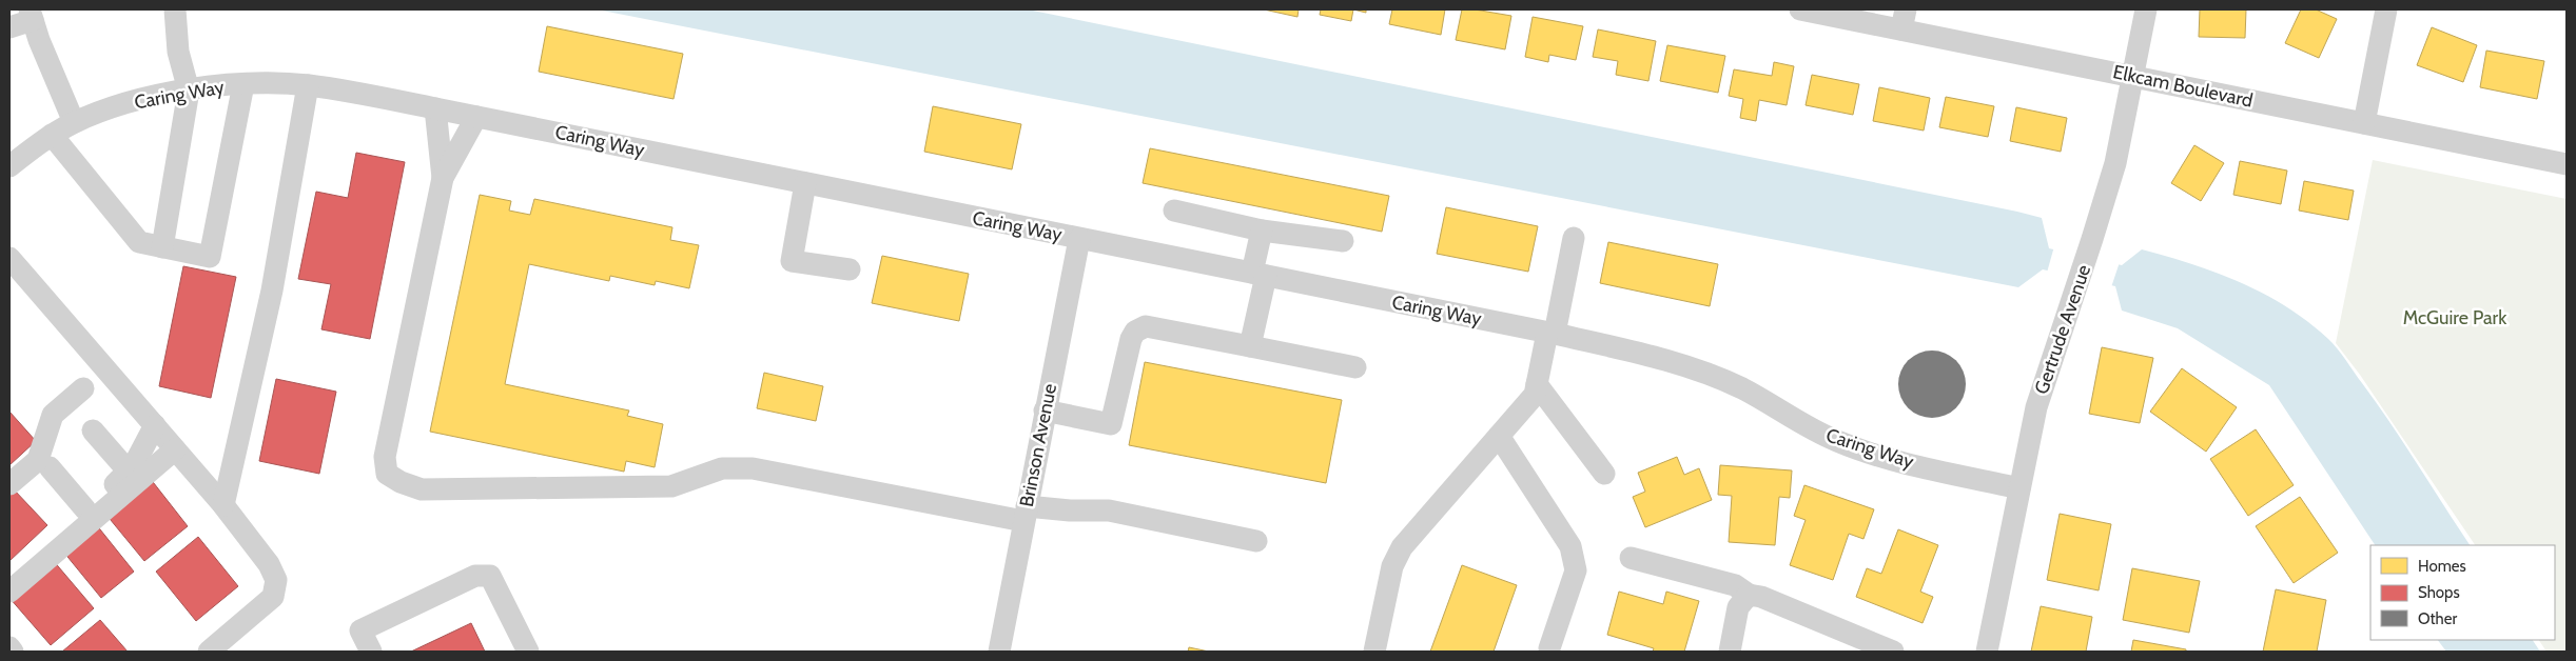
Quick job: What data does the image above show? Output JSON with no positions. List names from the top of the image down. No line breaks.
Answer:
{"streets":{"street":["Elkcam Boulevard","Caring Way","Gertrude Avenue","Brinson Avenue"]},"crossings":[["Elkcam Boulevard","Gertrude Avenue"],["Caring Way","Gertrude Avenue"],["Caring Way","Brinson Avenue"]],"parks":["McGuire Park"],"legend":["Homes","Shops","Other"]}
